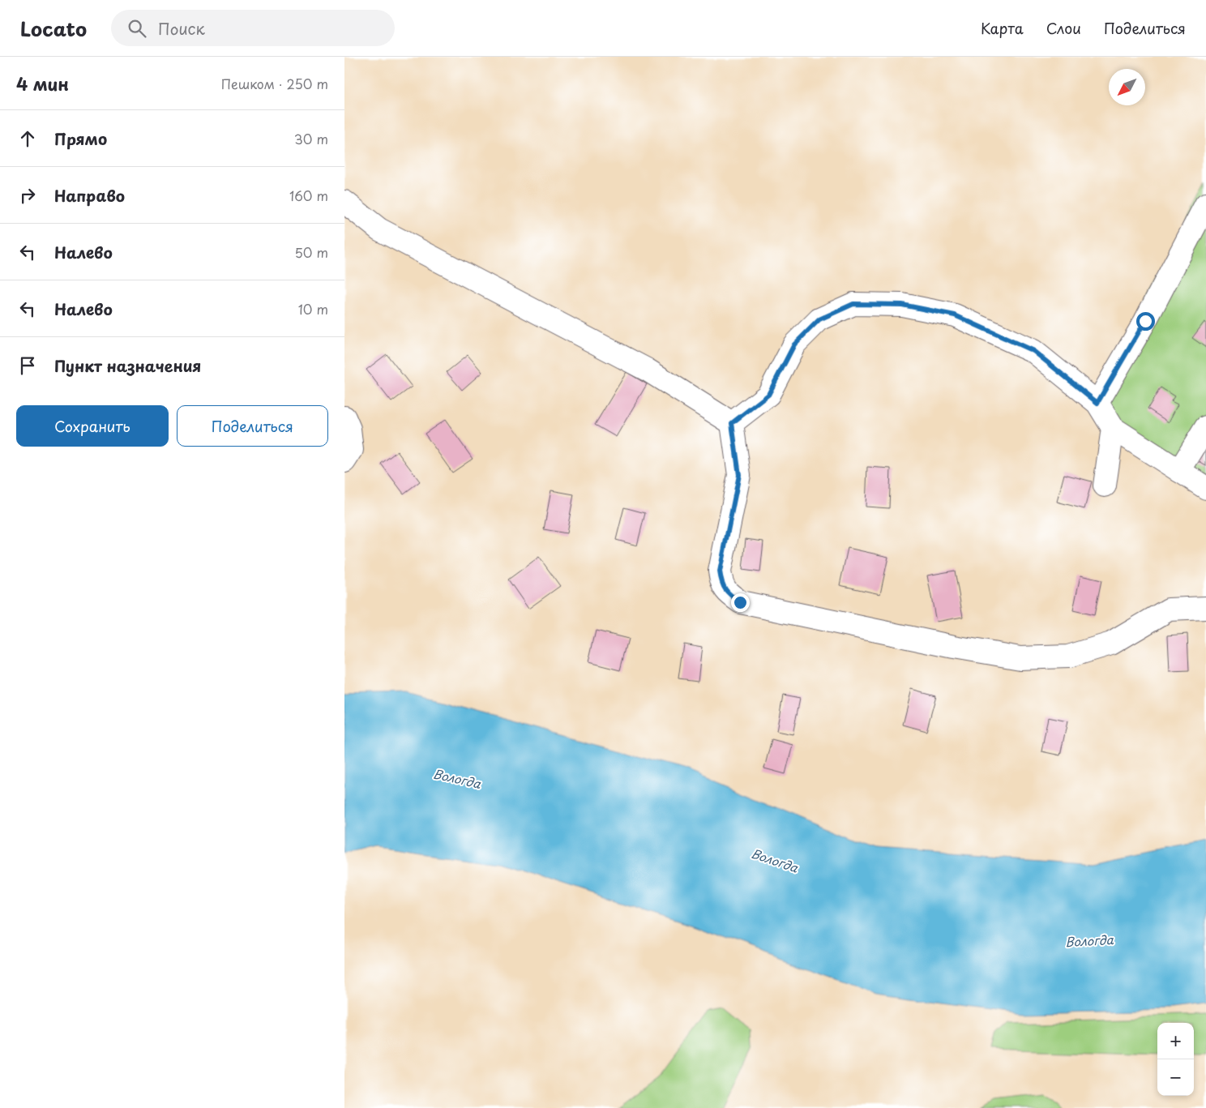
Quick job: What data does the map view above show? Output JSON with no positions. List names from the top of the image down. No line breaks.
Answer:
{"water":["Вологда"],"north":"bottom left","page":{"header":"Locato","search":"Поиск","nav":["Карта","Слои","Поделиться"],"heading":["4 мин","Пешком · 250 m"],"list":[["Прямо","30 m"],["Направо","160 m"],["Налево","50 m"],["Налево","10 m"],"Пункт назначения"],"buttons":["Сохранить","Поделиться"],"map_buttons":["+","−"]}}
